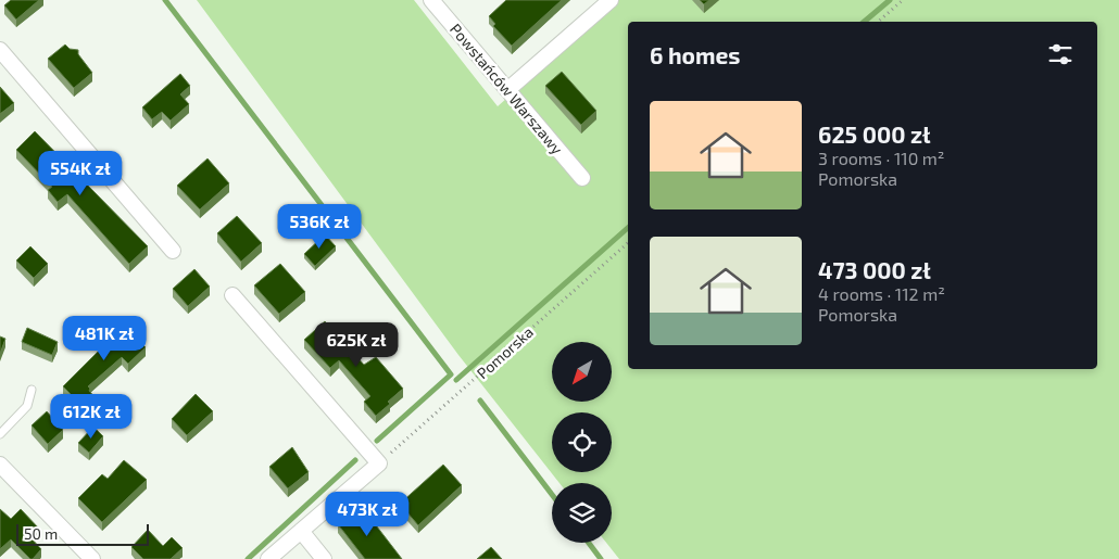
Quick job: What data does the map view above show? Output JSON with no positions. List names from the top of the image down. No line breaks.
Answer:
{"streets":{"street":["Powstańców Warszawy"],"path":["Pomorska"]},"scale_bar":"50 m","north":"bottom left","page":{"heading":"6 homes","list":[{"name":"625 000 zł","note":"3 rooms · 110 m² · Pomorska"},{"name":"473 000 zł","note":"4 rooms · 112 m² · Pomorska"}],"price":["554K zł","536K zł","481K zł","625K zł","612K zł","473K zł"],"scale":"50 m"}}
